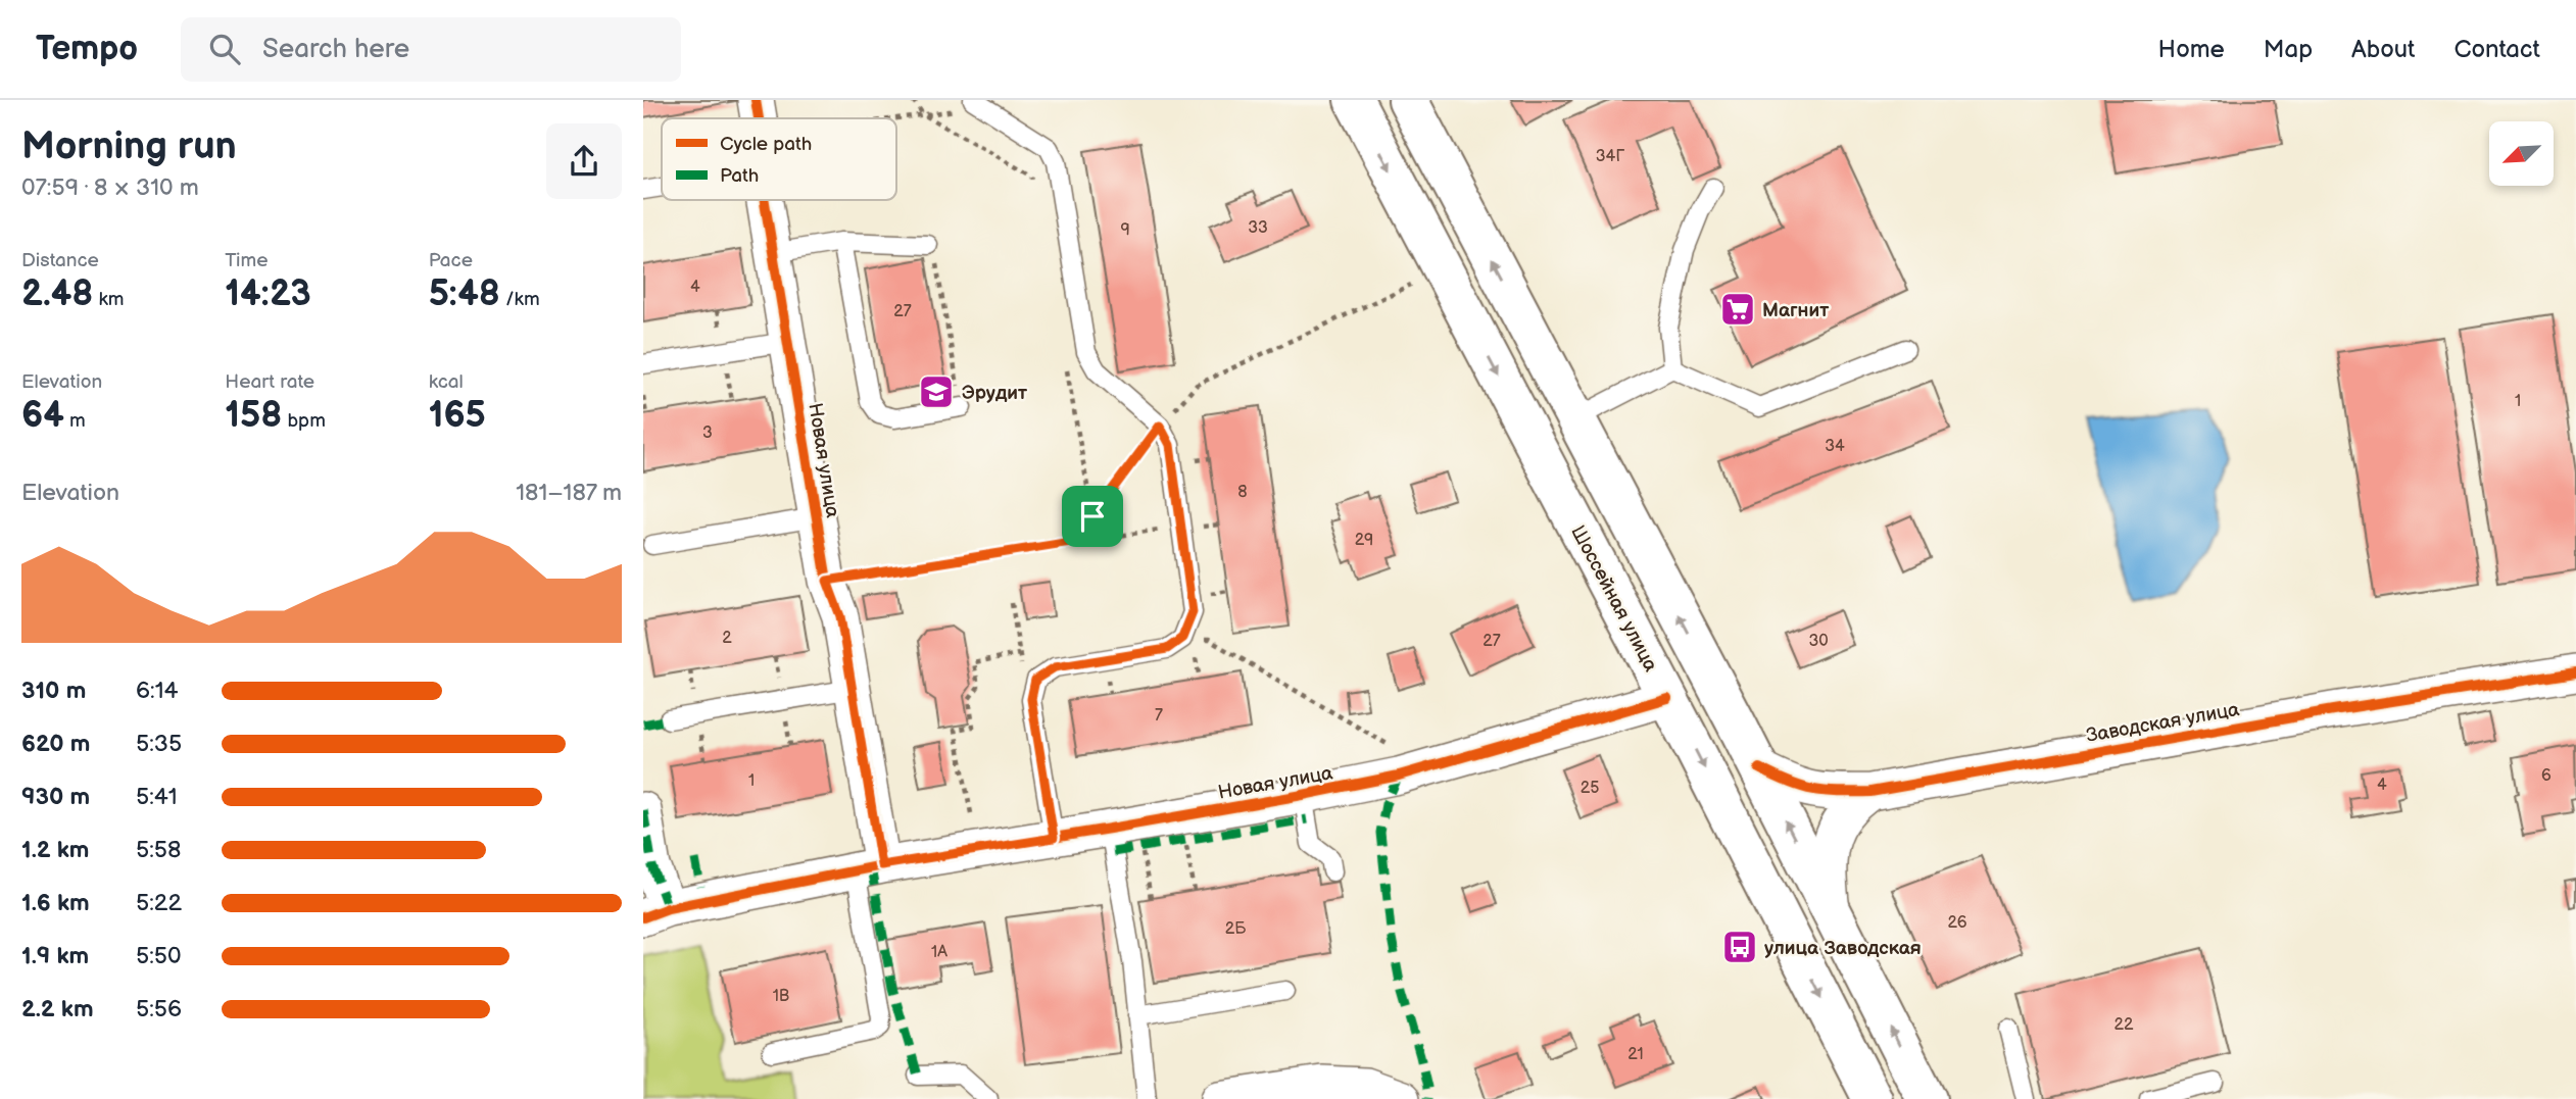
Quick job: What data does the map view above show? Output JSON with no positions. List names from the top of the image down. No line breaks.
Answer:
{"streets":{"main road":["Шоссейная улица"],"street":["Новая улица","Заводская улица"]},"crossings":[["Новая улица","Шоссейная улица"]],"places":{"supermarket":["Магнит"],"school or university":["Эрудит"],"bus stop":["улица Заводская"]},"house_numbers":["34Г","33","9","4","27","1","3","34","8","29","2","27","30","7","6","1","4","25","26","2Б","1А","1В","22","21"],"legend":["Cycle path","Path"],"north":"bottom left","page":{"header":"Tempo","search":"Search here","nav":["Home","Map","About","Contact"],"heading":["Morning run","07:59 · 8 × 310 m"],"stats":[["Distance","2.48 km"],["Time","14:23"],["Pace","5:48 /km"],["Elevation","64 m"],["Heart rate","158 bpm"],["kcal","165"]],"chart":["Elevation","181–187 m"],"list":[{"name":"310 m","note":"6:14"},{"name":"620 m","note":"5:35"},{"name":"930 m","note":"5:41"},{"name":"1.2 km","note":"5:58"},{"name":"1.6 km","note":"5:22"},{"name":"1.9 km","note":"5:50"},{"name":"2.2 km","note":"5:56"}]}}
